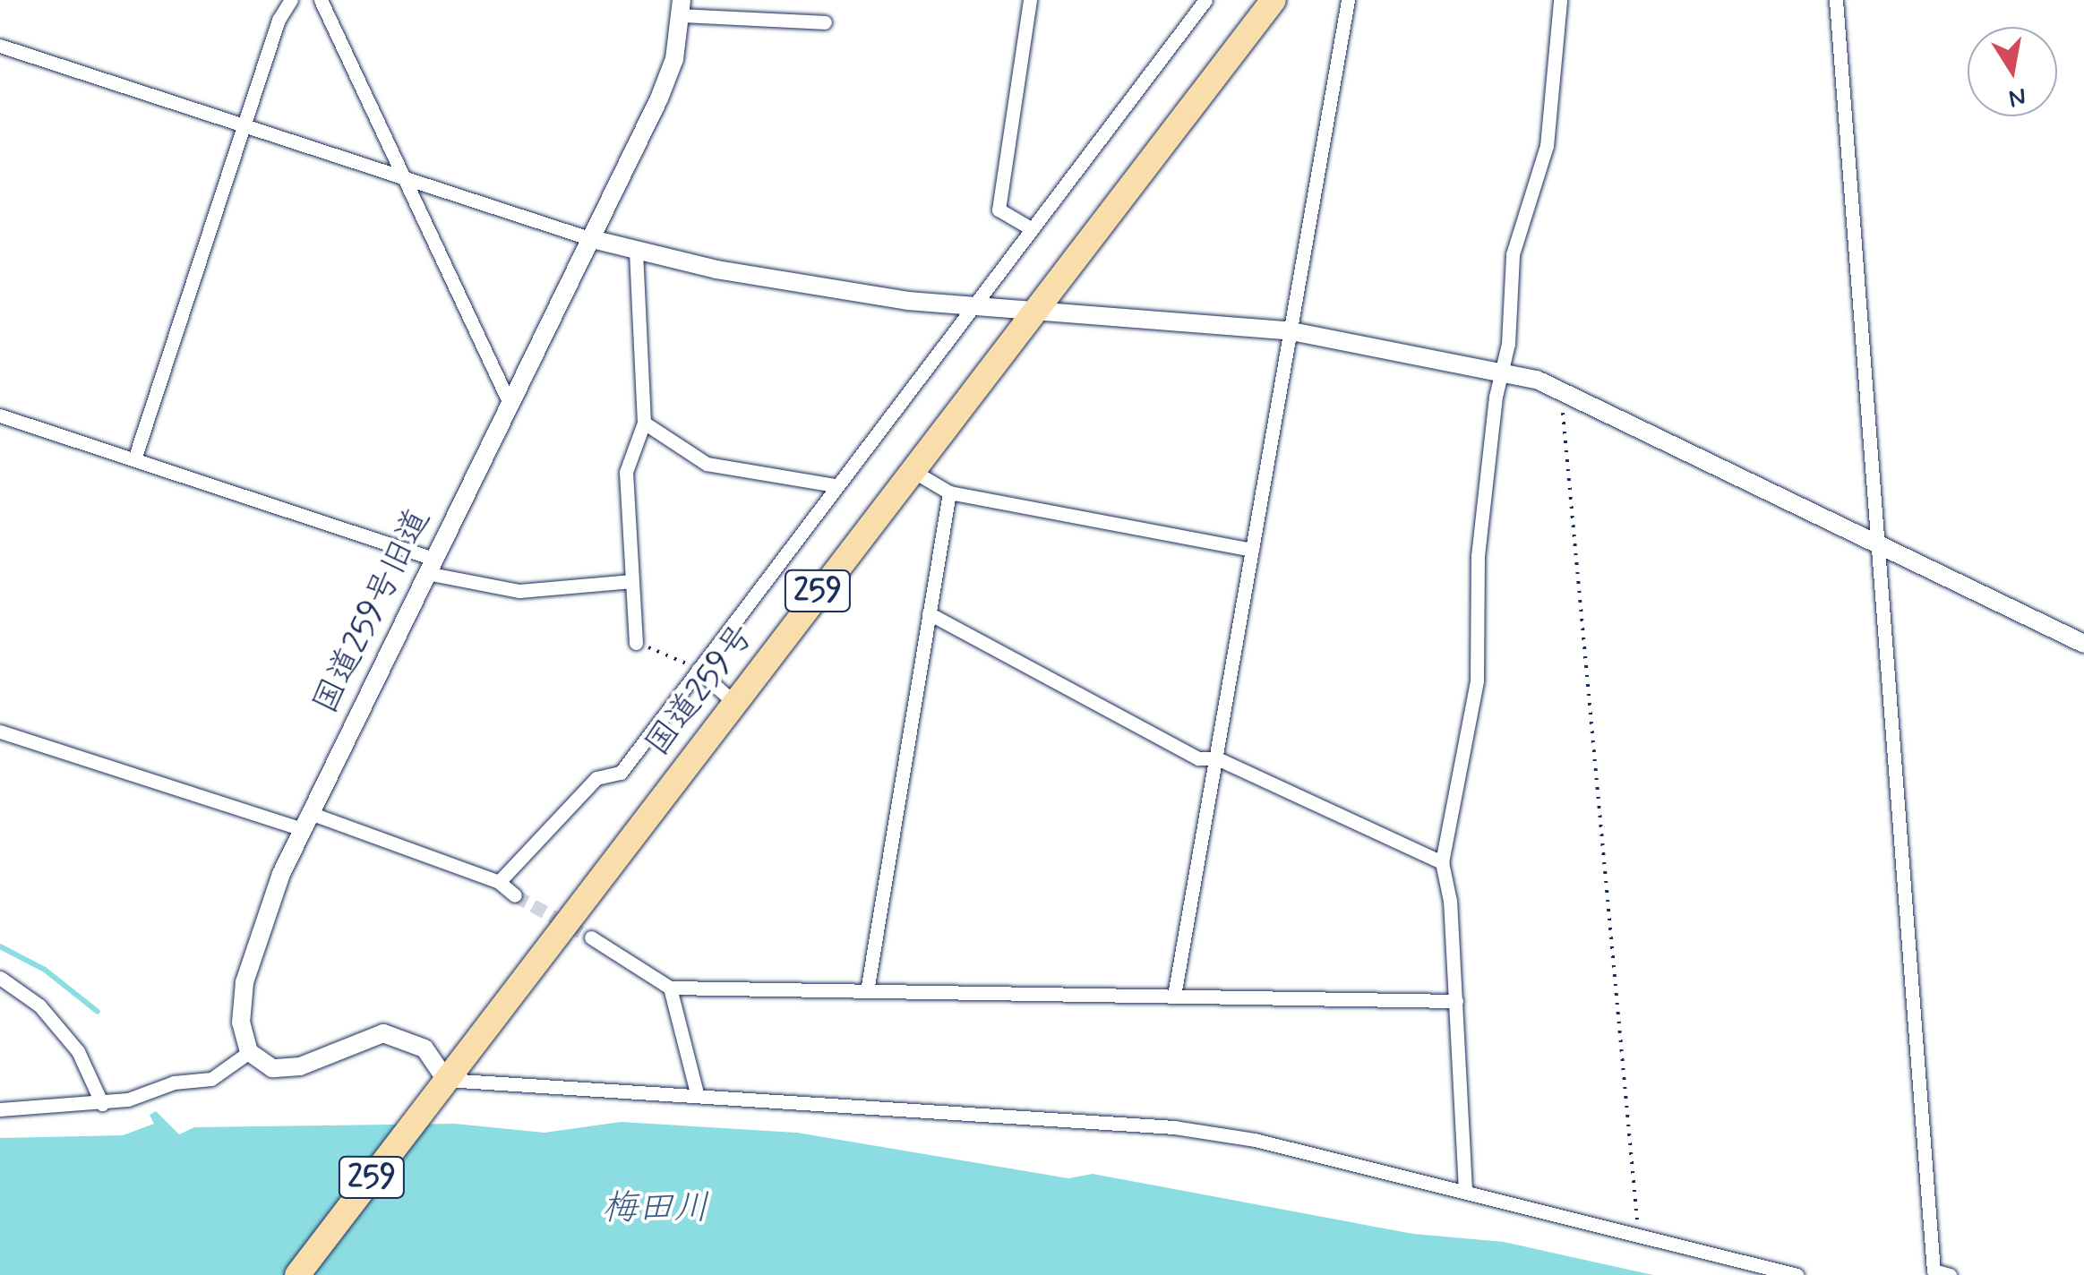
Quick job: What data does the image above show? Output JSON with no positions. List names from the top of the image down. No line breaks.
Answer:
{"streets":{"highway":["259","国道259号"],"street":["国道259号旧道"]},"water":["梅田川"],"north":"bottom"}
